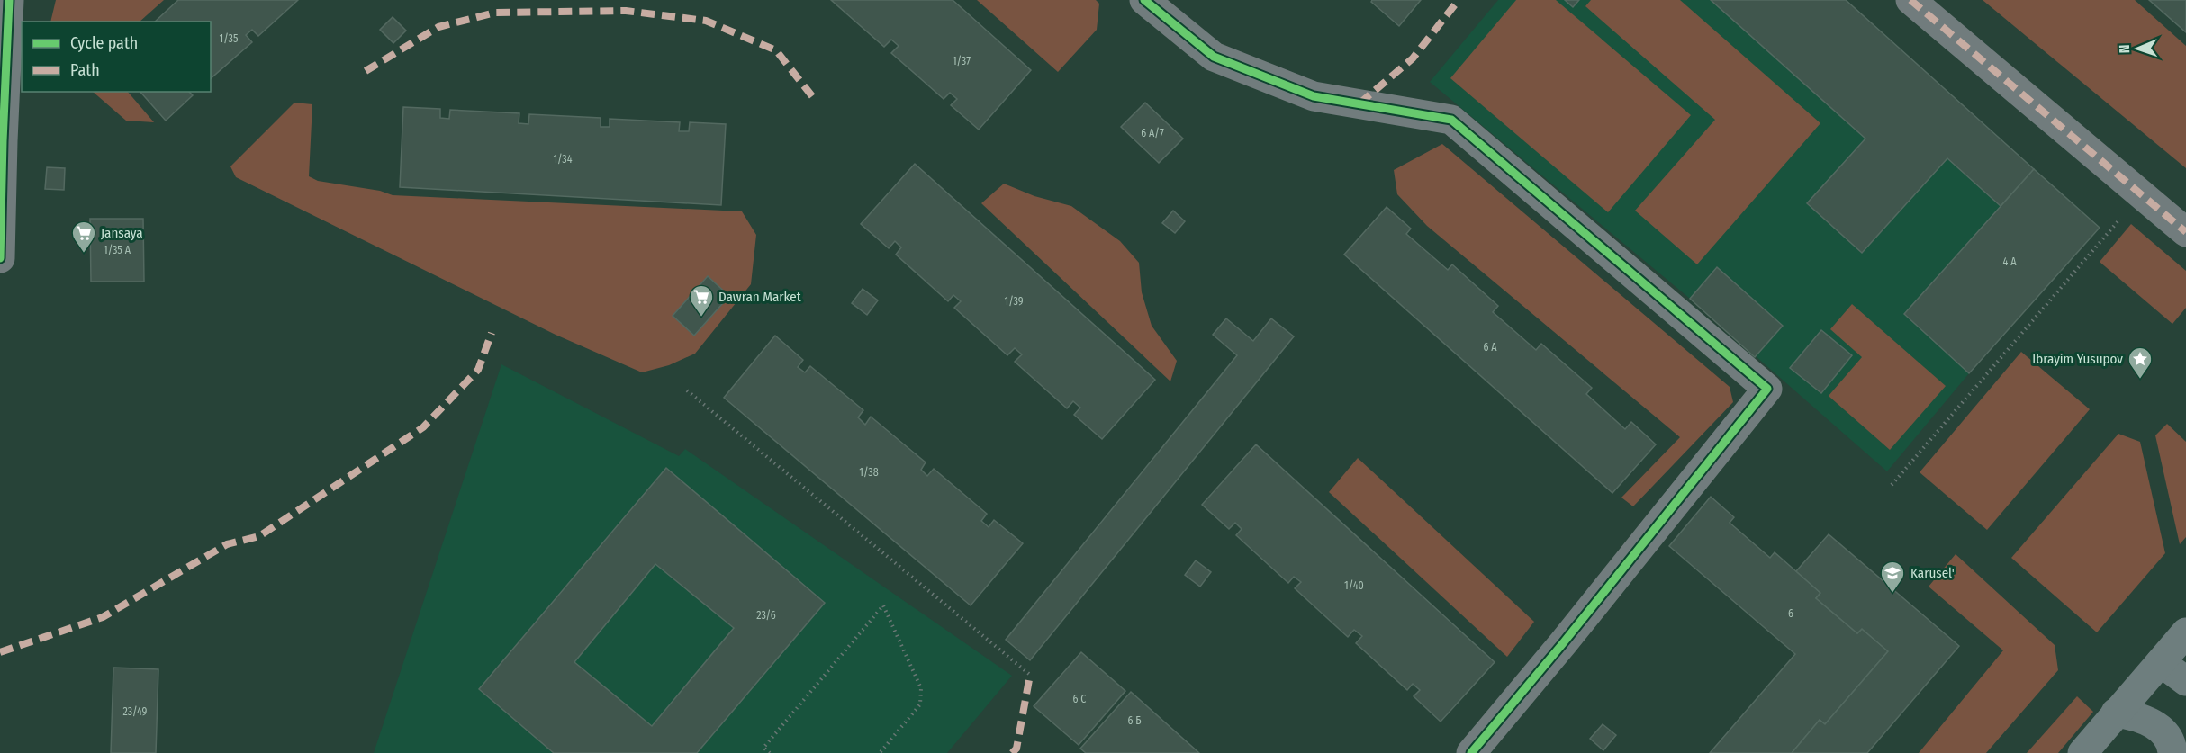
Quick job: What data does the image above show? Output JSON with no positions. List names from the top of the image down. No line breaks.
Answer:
{"places":{"supermarket":["Jansaya","Dawran Market"],"place":["Ibrayim Yusupov"],"school or university":["Karusel'"]},"house_numbers":["1/35","1/37","6 А/7","1/34","1/35 А","4 А","1/39","6 А","1/38","1/40","6","23/6","6 С","23/49","6 Б"],"legend":["Cycle path","Path"],"north":"left"}
